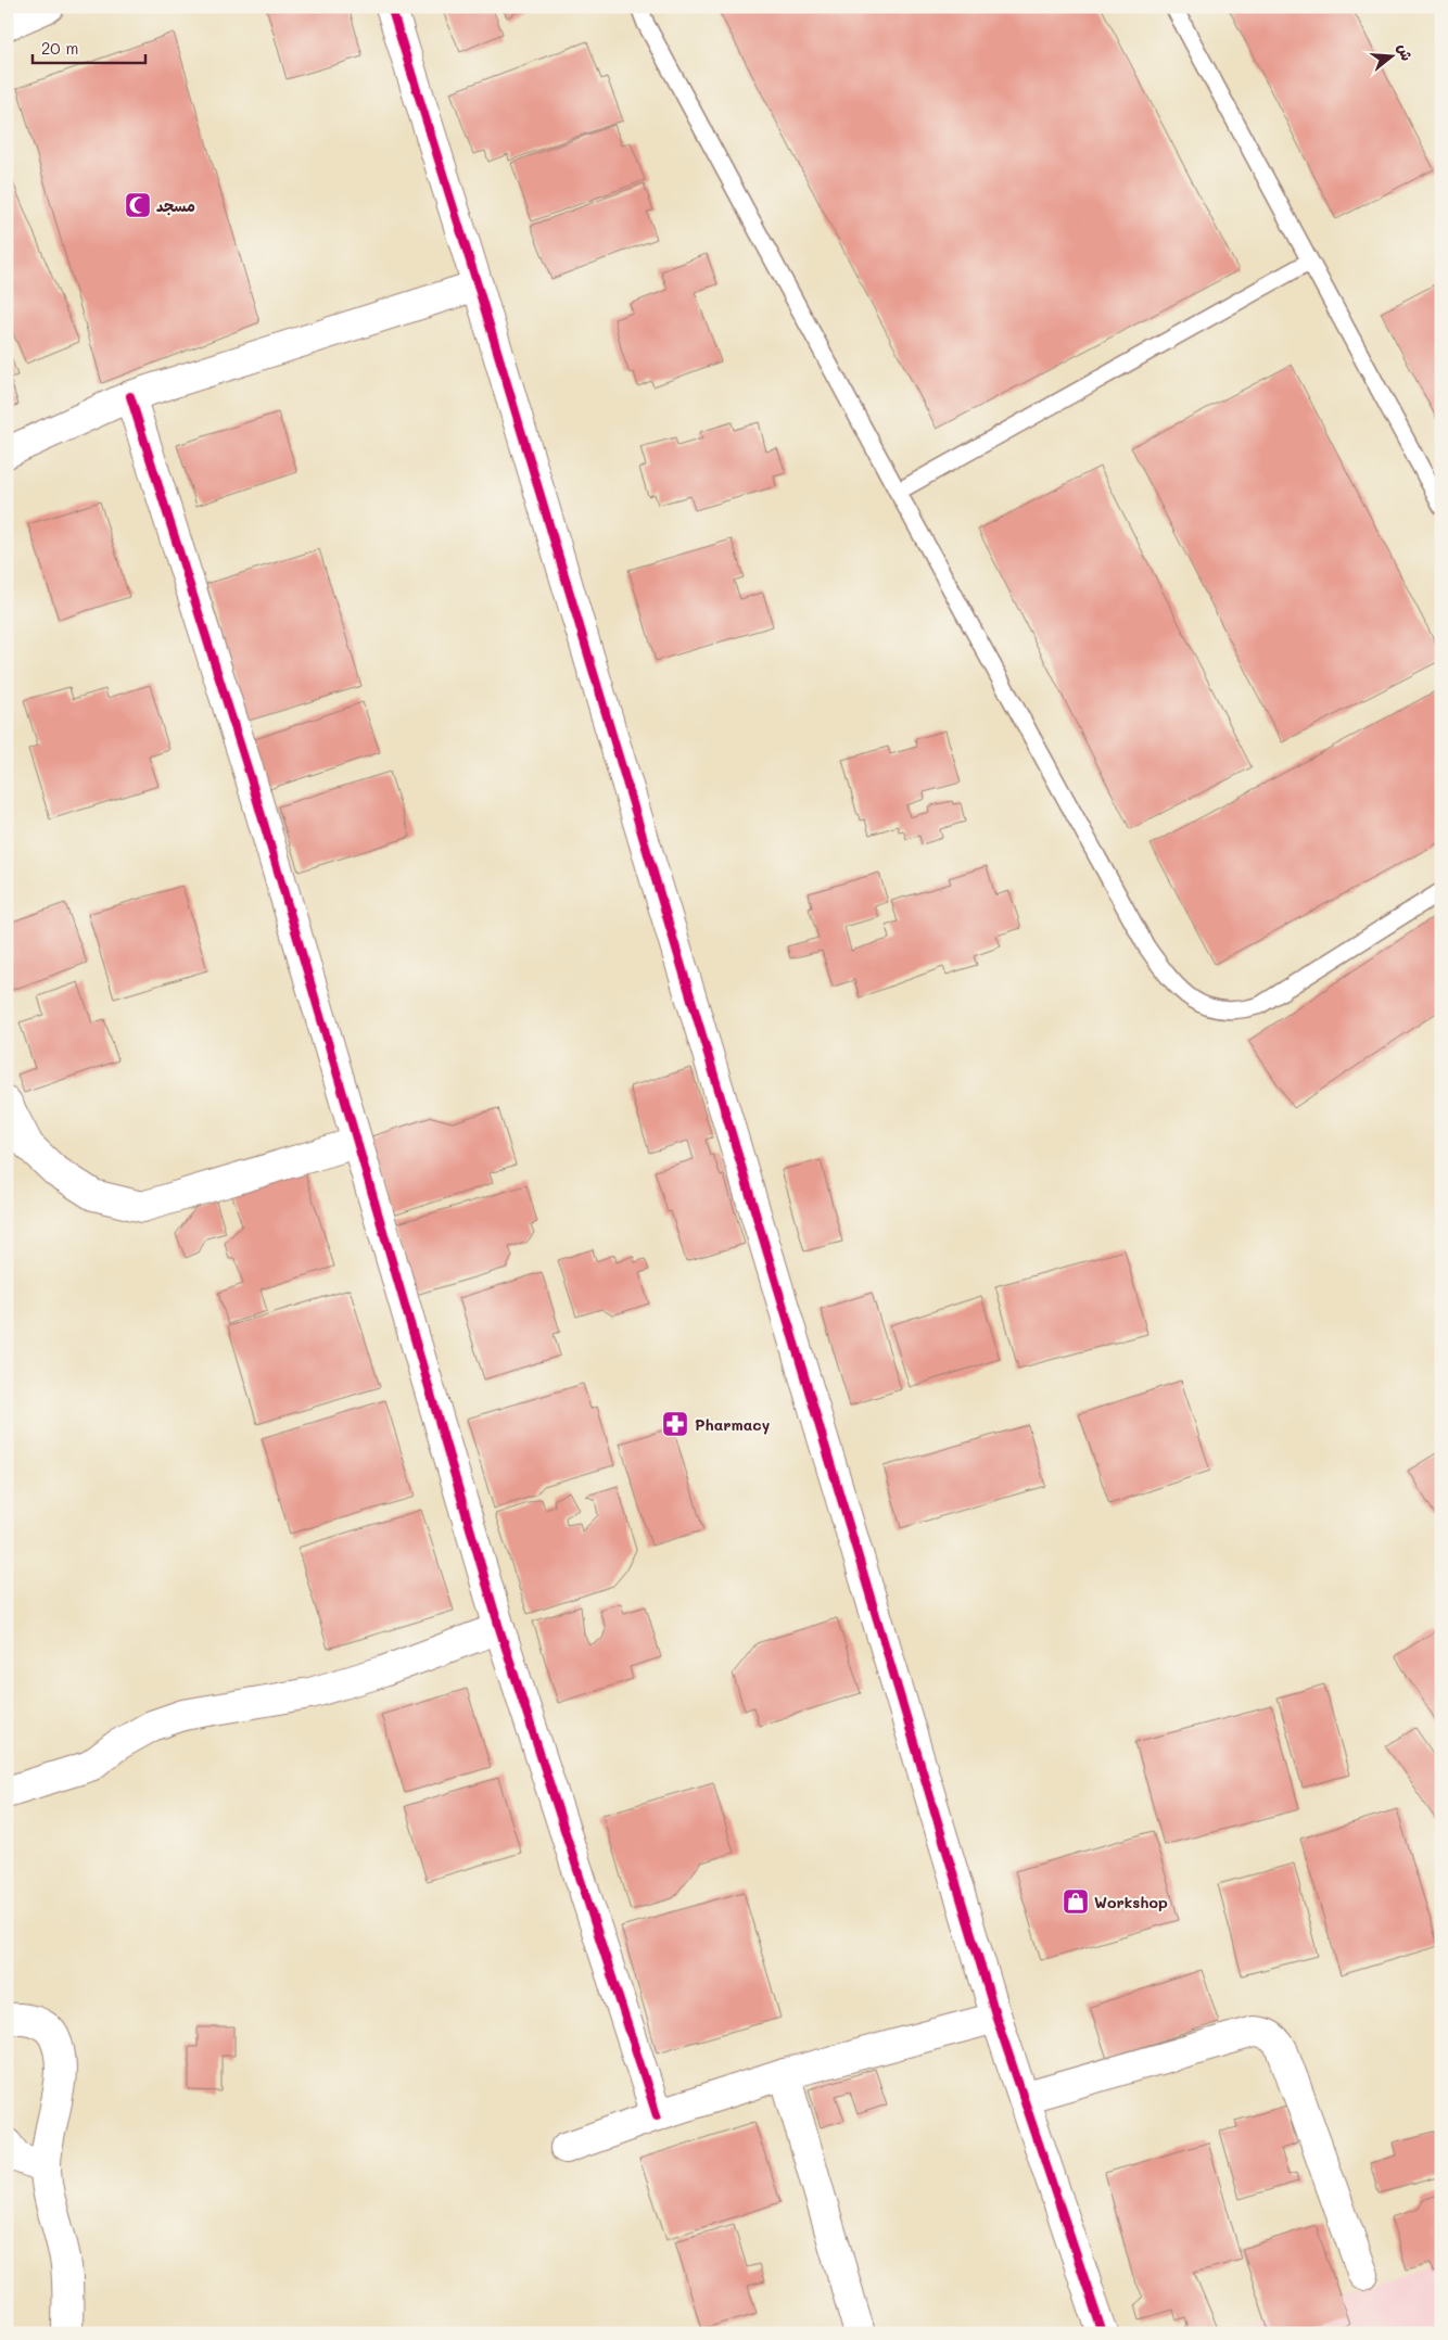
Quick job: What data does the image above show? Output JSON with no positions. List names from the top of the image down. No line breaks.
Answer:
{"places":{"mosque":["مسجد"],"pharmacy":["Pharmacy"],"shop":["Workshop"]},"scale_bar":"20 m","north":"right"}
